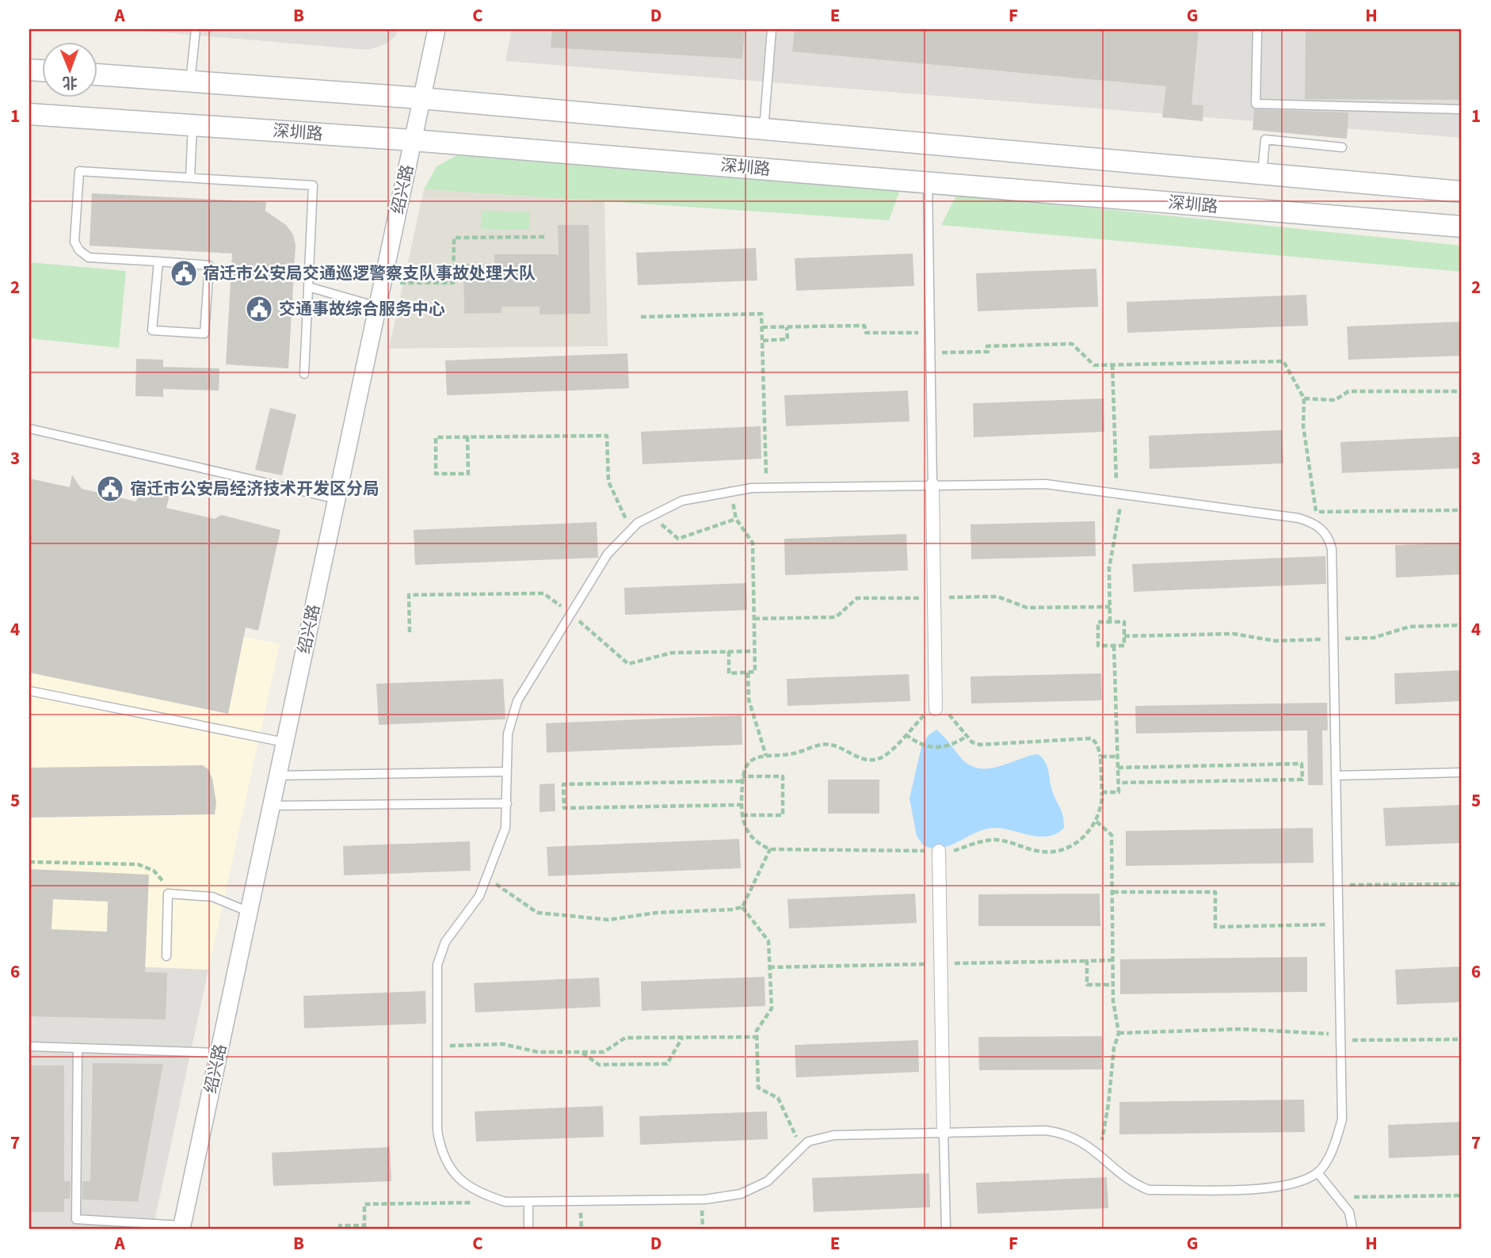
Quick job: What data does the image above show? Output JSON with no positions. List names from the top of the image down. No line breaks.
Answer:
{"streets":{"street":["深圳路","绍兴路"]},"crossings":[["深圳路","绍兴路"]],"places":{"public building":["宿迁市公安局交通巡逻警察支队事故处理大队","交通事故综合服务中心","宿迁市公安局经济技术开发区分局"]},"north":"bottom","grid":{"columns":["A","B","C","D","E","F","G","H"],"rows":["1","2","3","4","5","6","7"]}}
